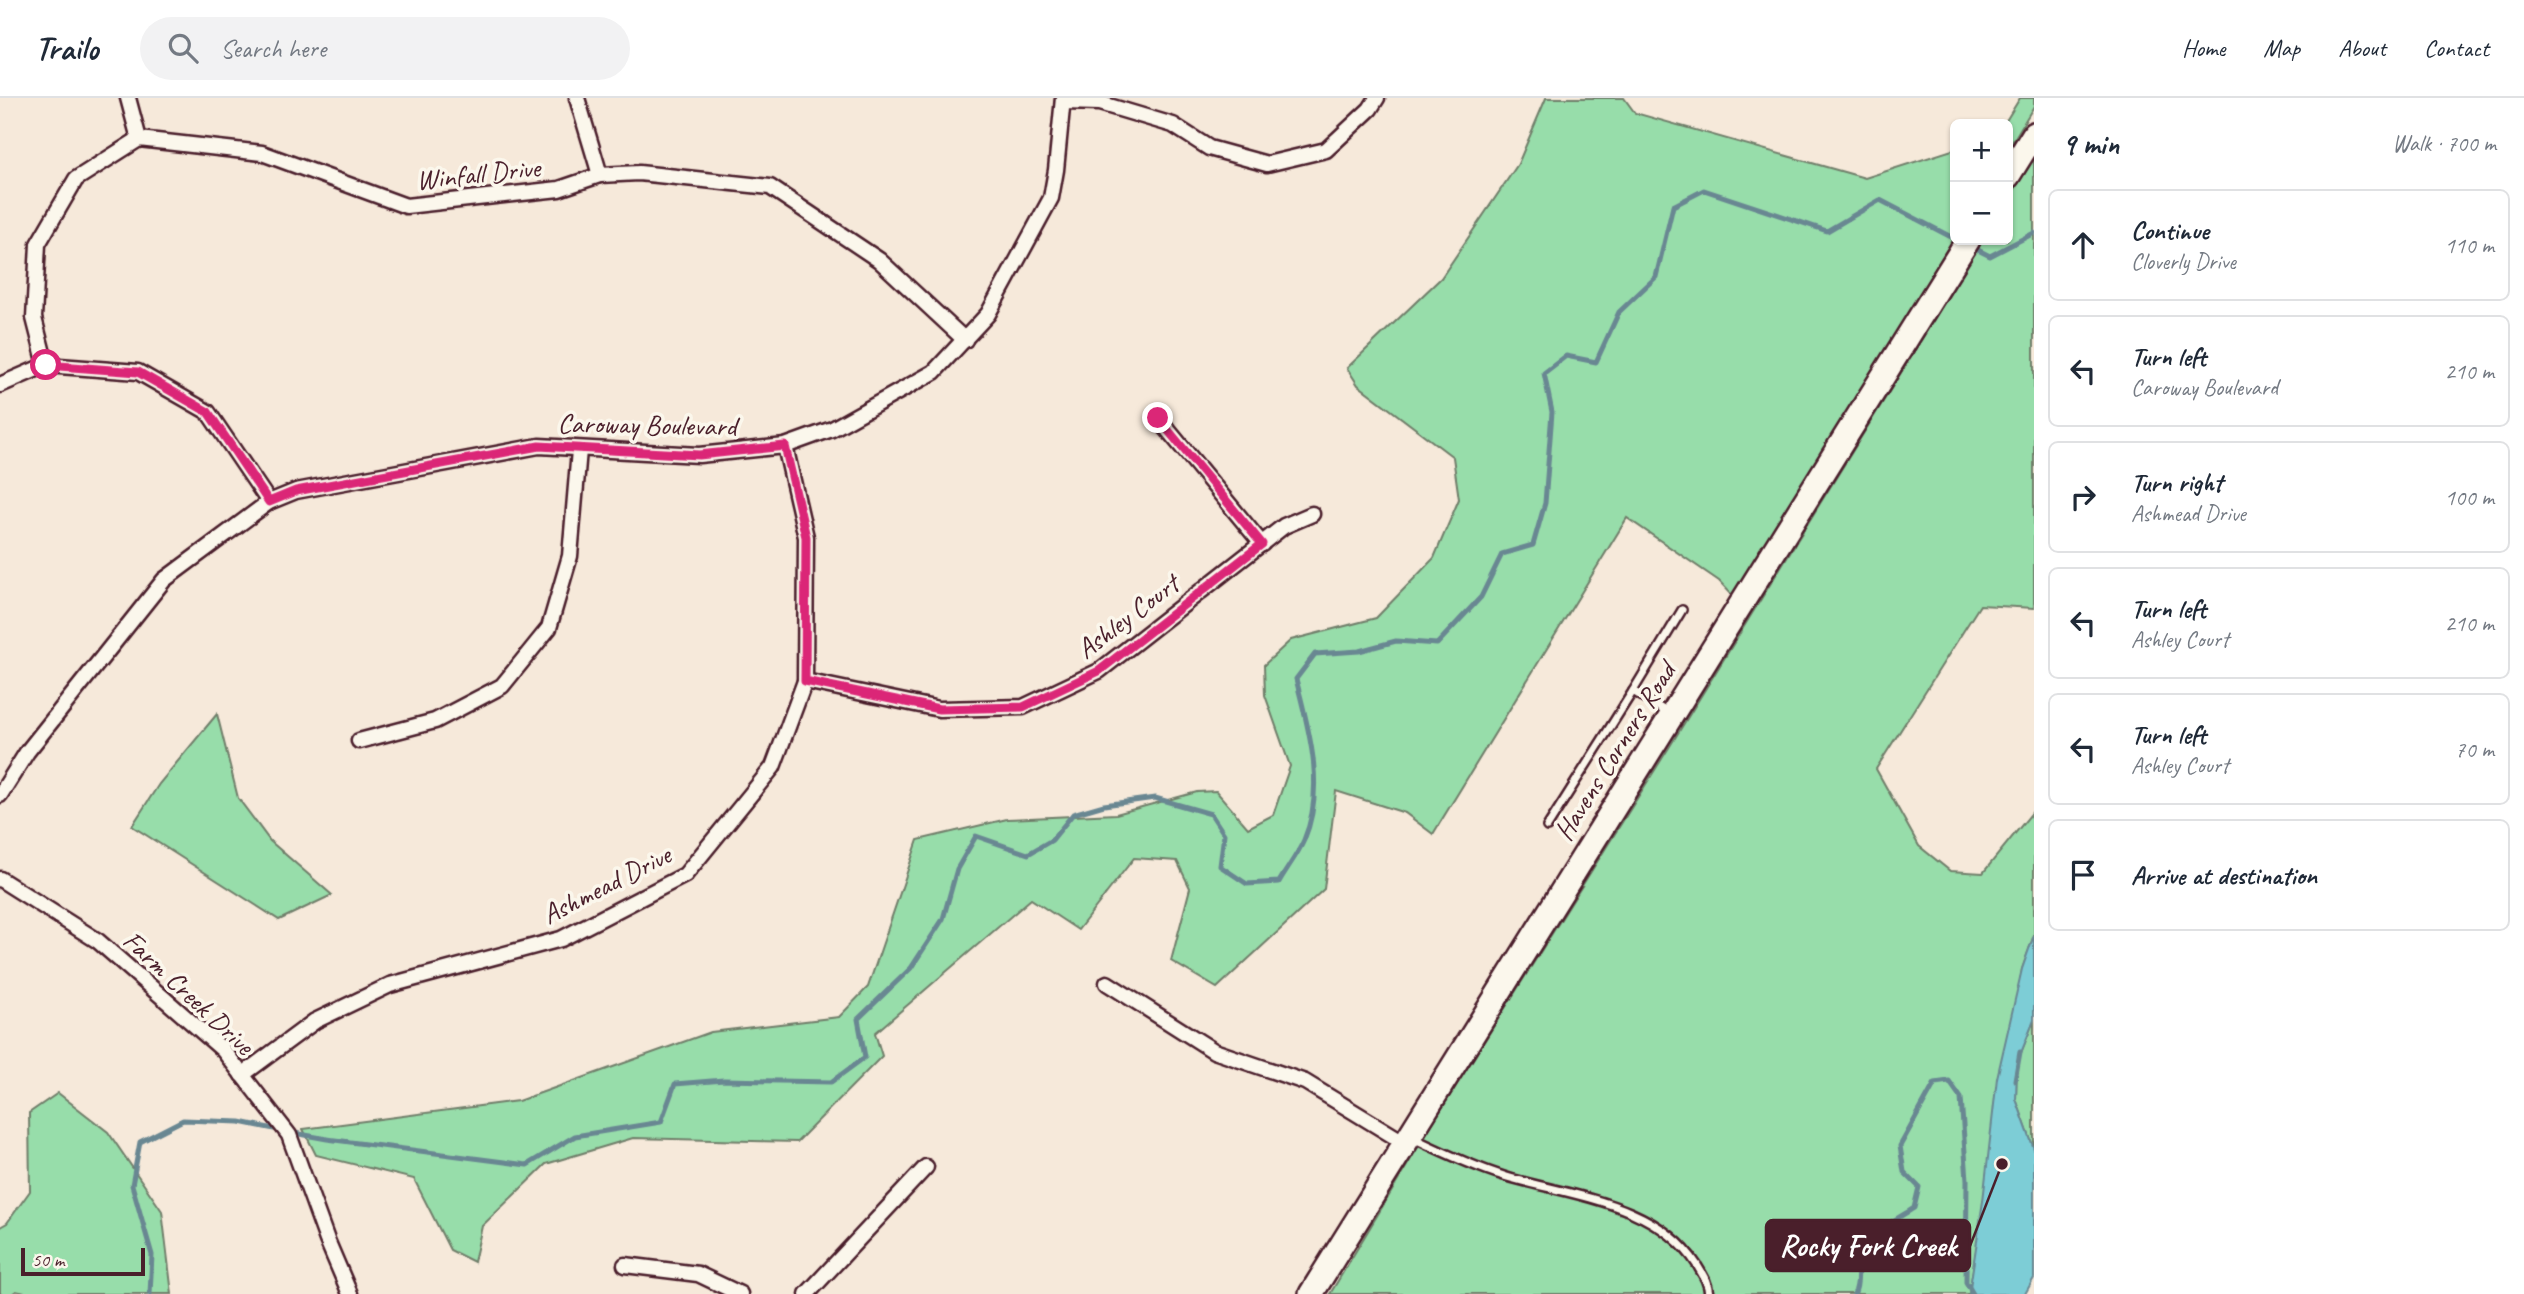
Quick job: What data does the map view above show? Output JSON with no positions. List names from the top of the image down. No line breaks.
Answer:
{"streets":{"main road":["Havens Corners Road"],"street":["Winfall Drive","Caroway Boulevard","Ashley Court","Ashmead Drive","Farm Creek Drive"]},"crossings":[["Winfall Drive","Caroway Boulevard"],["Caroway Boulevard","Ashmead Drive"],["Ashley Court","Ashmead Drive"],["Ashmead Drive","Farm Creek Drive"]],"places":["Rocky Fork Creek"],"scale_bar":"50 m","page":{"header":"Trailo","search":"Search here","nav":["Home","Map","About","Contact"],"heading":["9 min","Walk · 700 m"],"map_buttons":["+","−"],"list":[["Continue","Cloverly Drive","110 m"],["Turn left","Caroway Boulevard","210 m"],["Turn right","Ashmead Drive","100 m"],["Turn left","Ashley Court","210 m"],["Turn left","Ashley Court","70 m"],"Arrive at destination"],"scale":"50 m"}}
